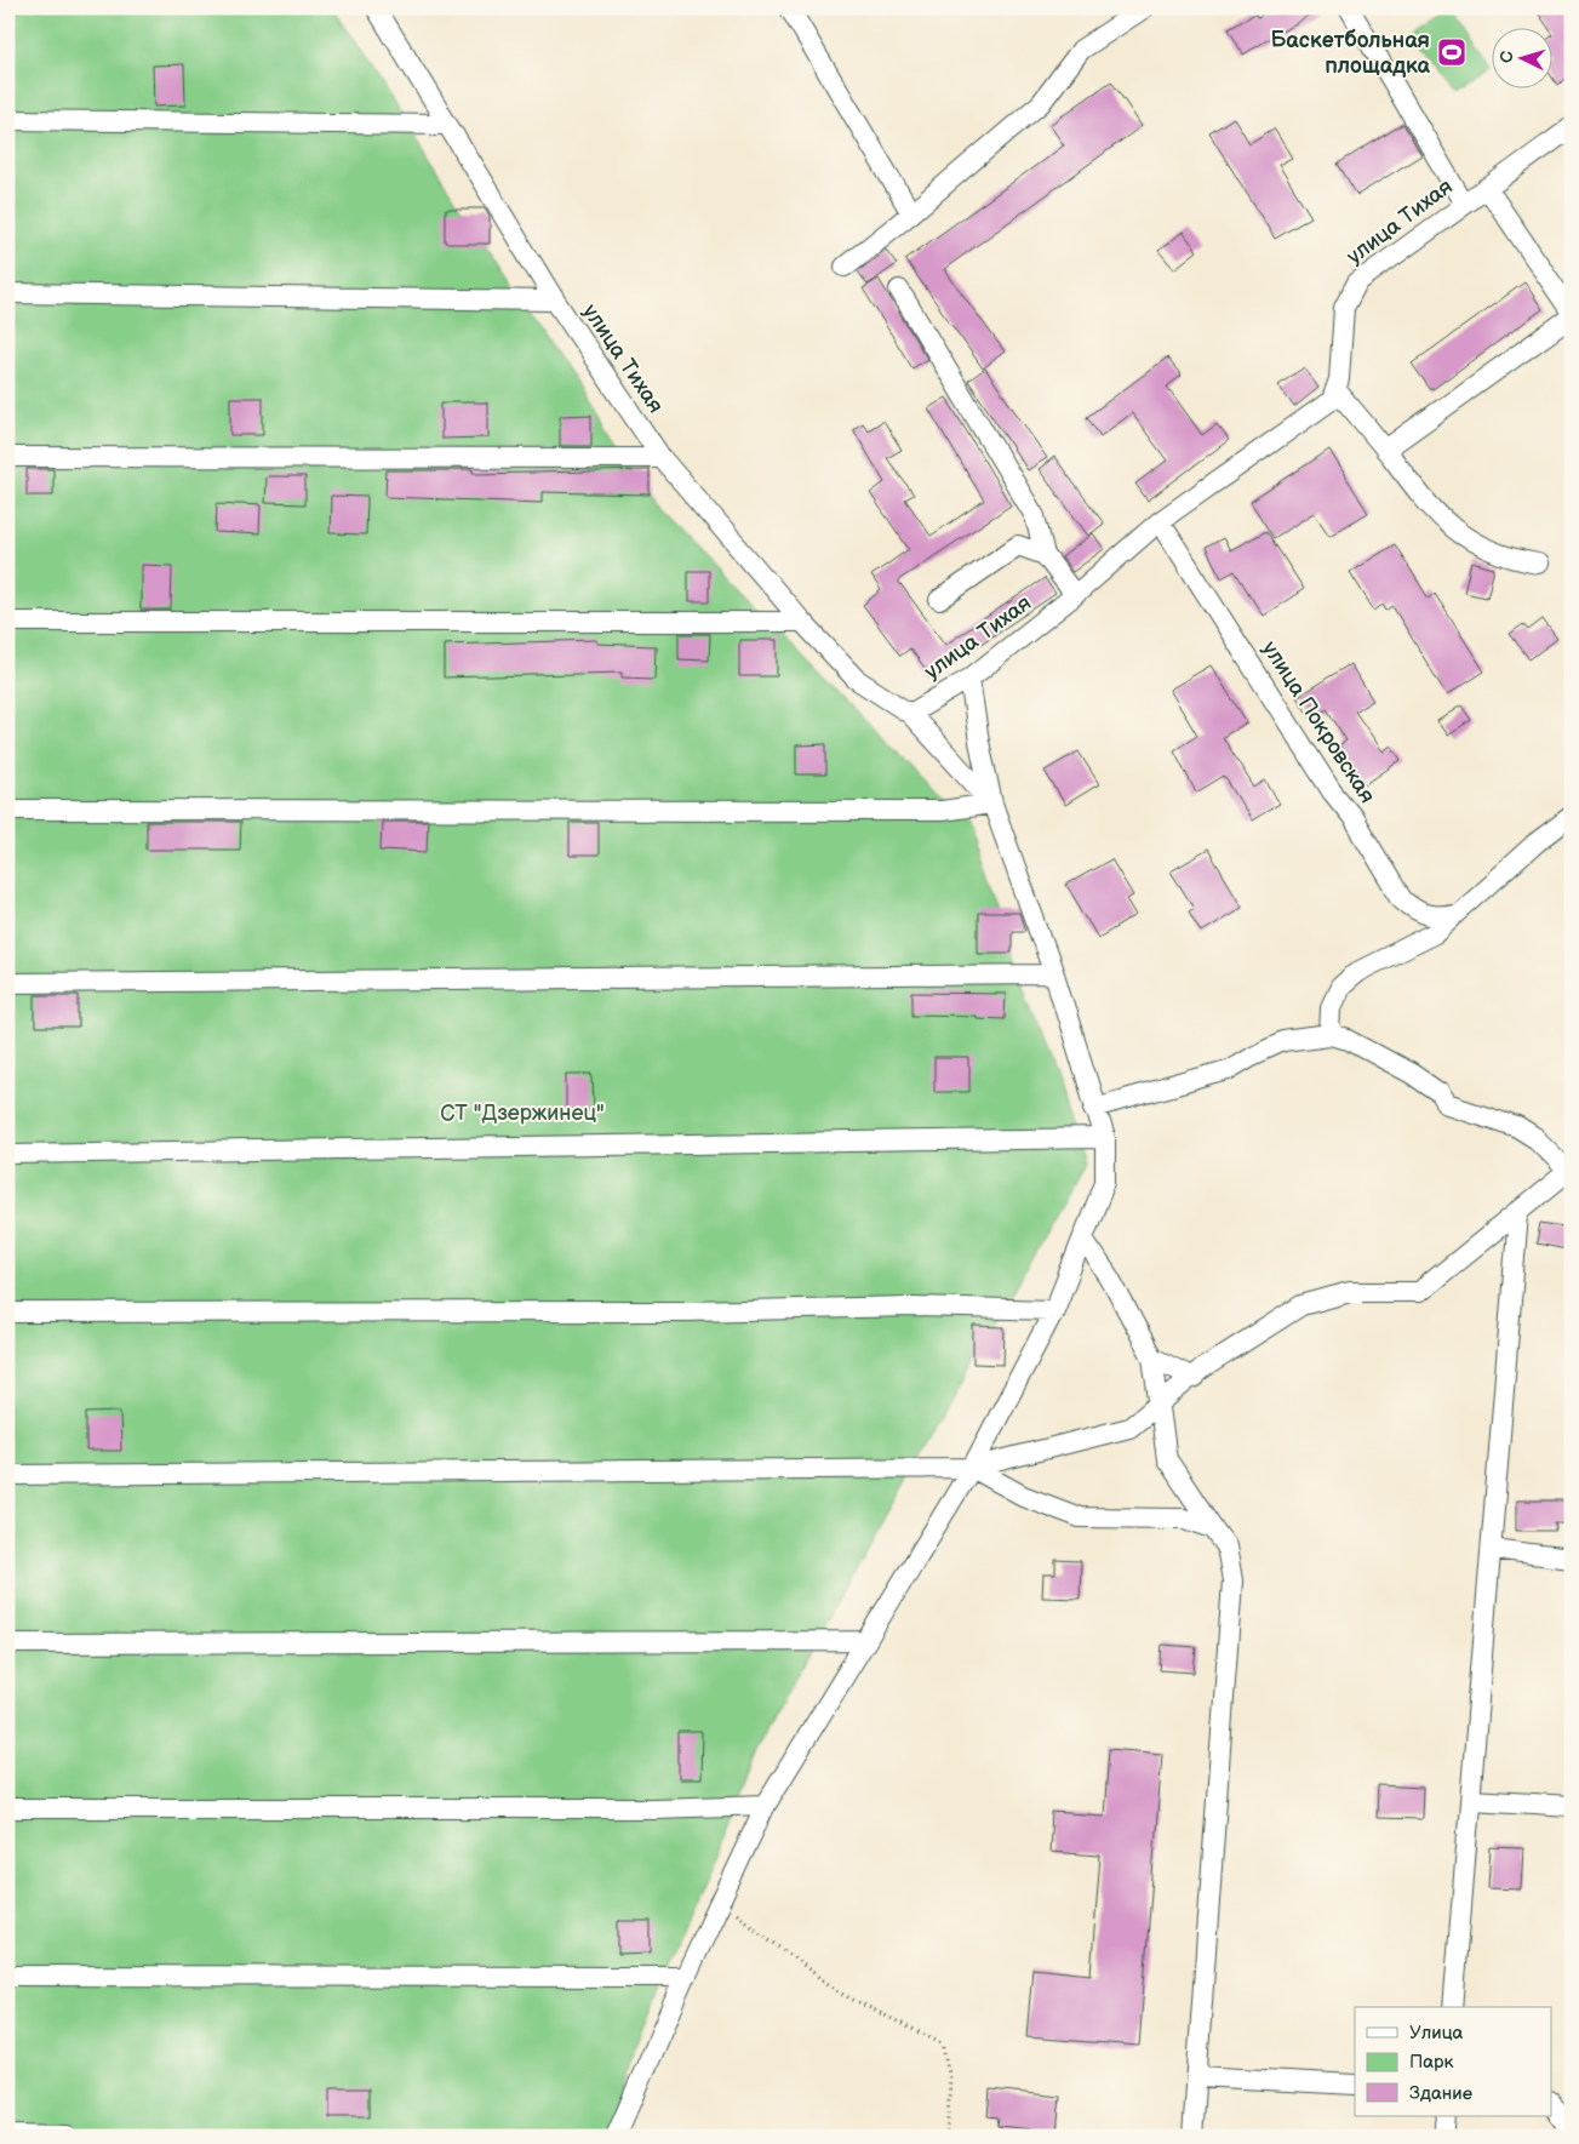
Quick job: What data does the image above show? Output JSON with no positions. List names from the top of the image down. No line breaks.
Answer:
{"streets":{"street":["улица Тихая","улица Покровская"]},"crossings":[["улица Тихая","улица Покровская"]],"parks":["СТ \"Дзержинец\""],"places":{"sports":["Баскетбольная площадка"]},"legend":["Улица","Парк","Здание"],"north":"left"}
